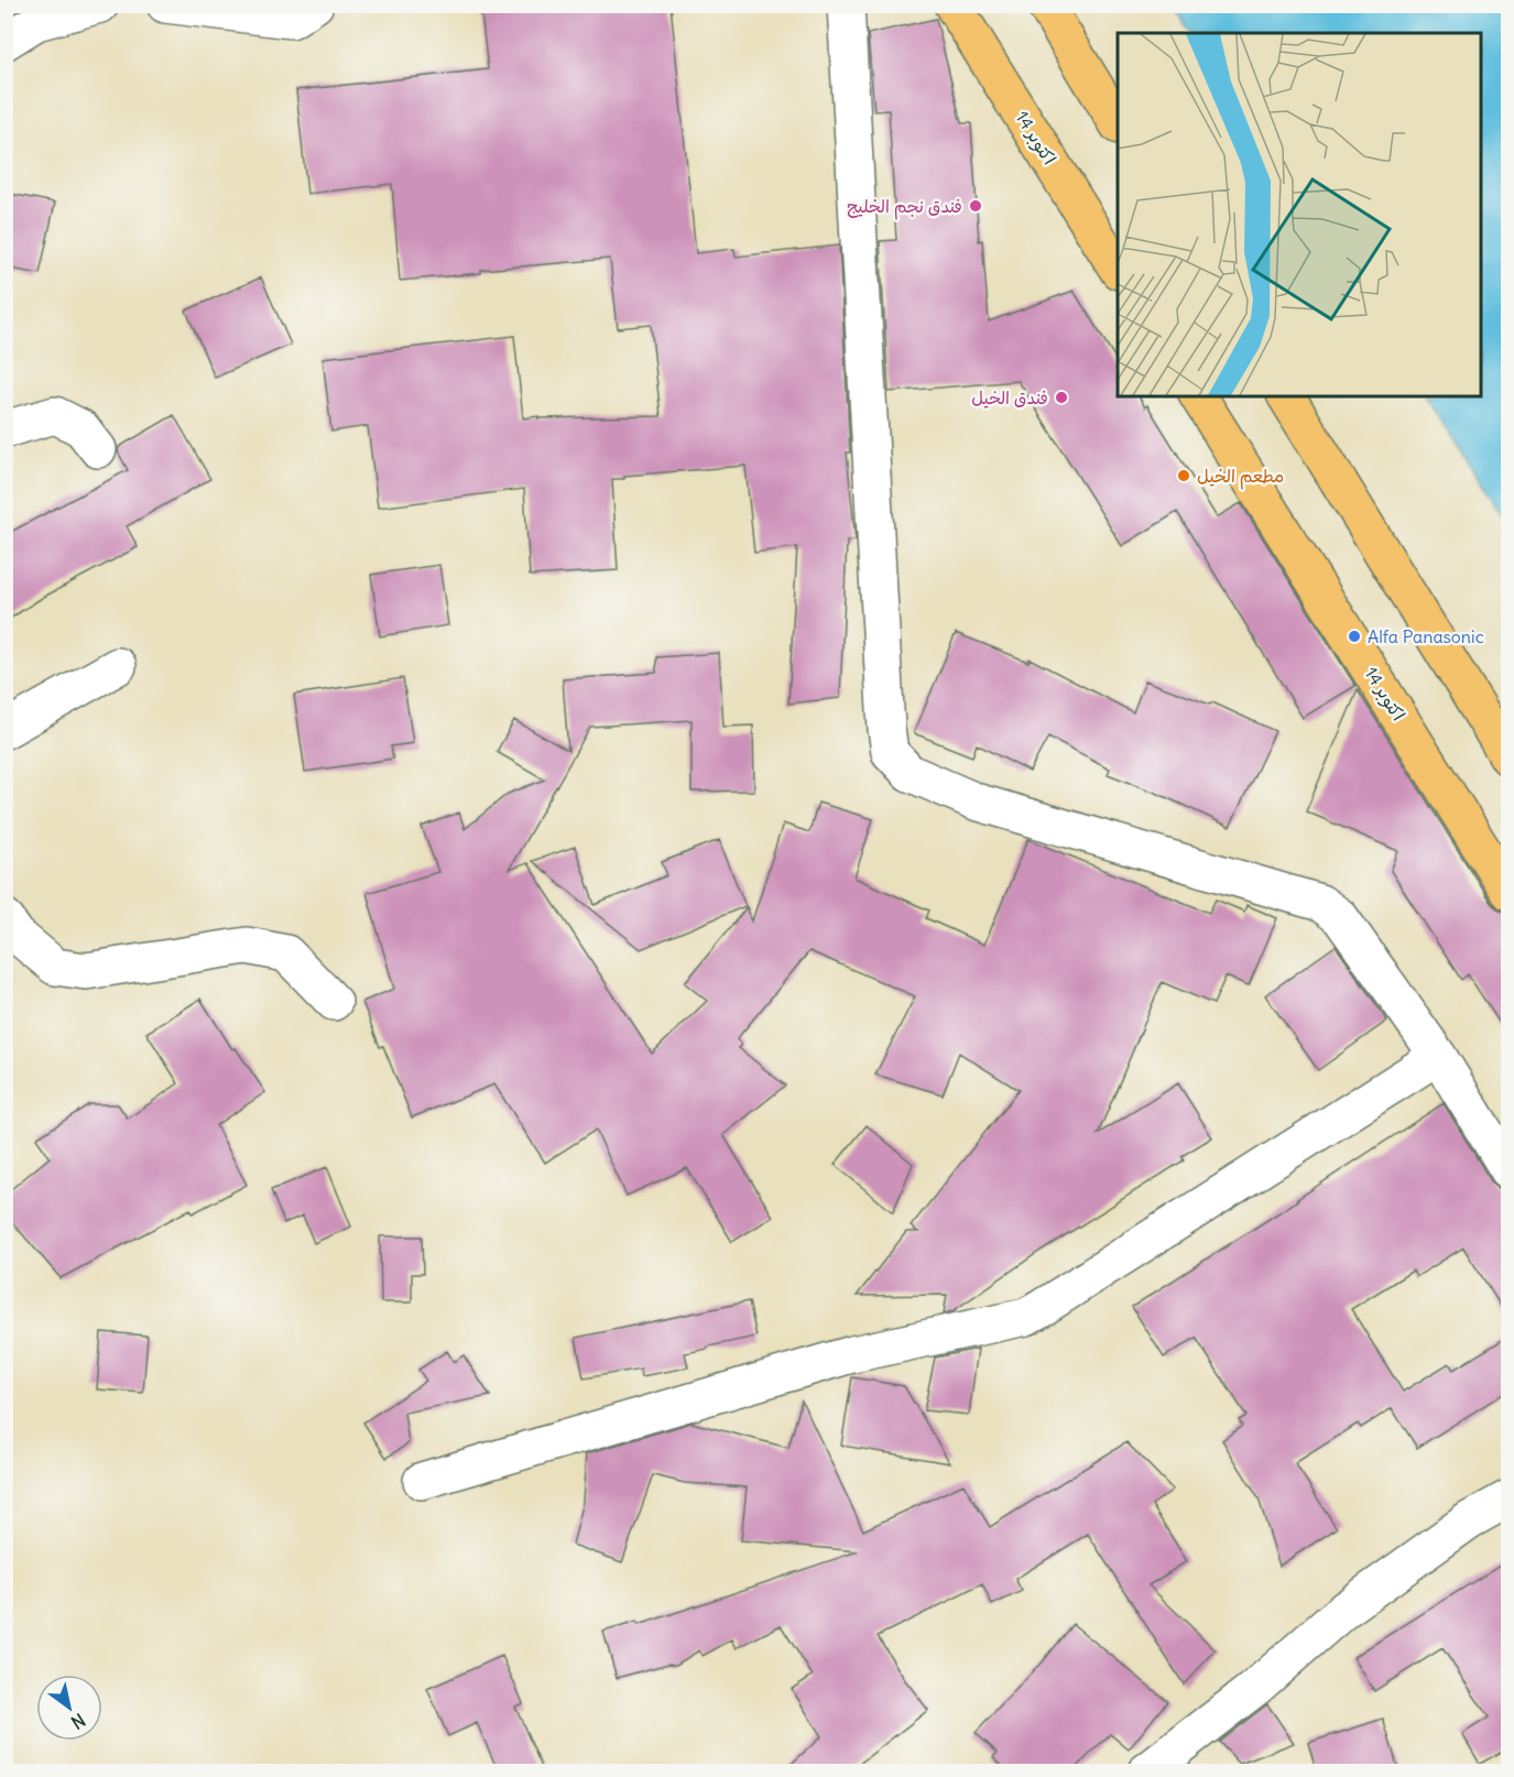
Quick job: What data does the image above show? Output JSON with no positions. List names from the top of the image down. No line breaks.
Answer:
{"streets":{"highway":["14 اكتوبر"]},"places":["فندق نجم الخليج","فندق الخيل","مطعم الخيل","Alfa Panasonic"],"north":"bottom right"}
